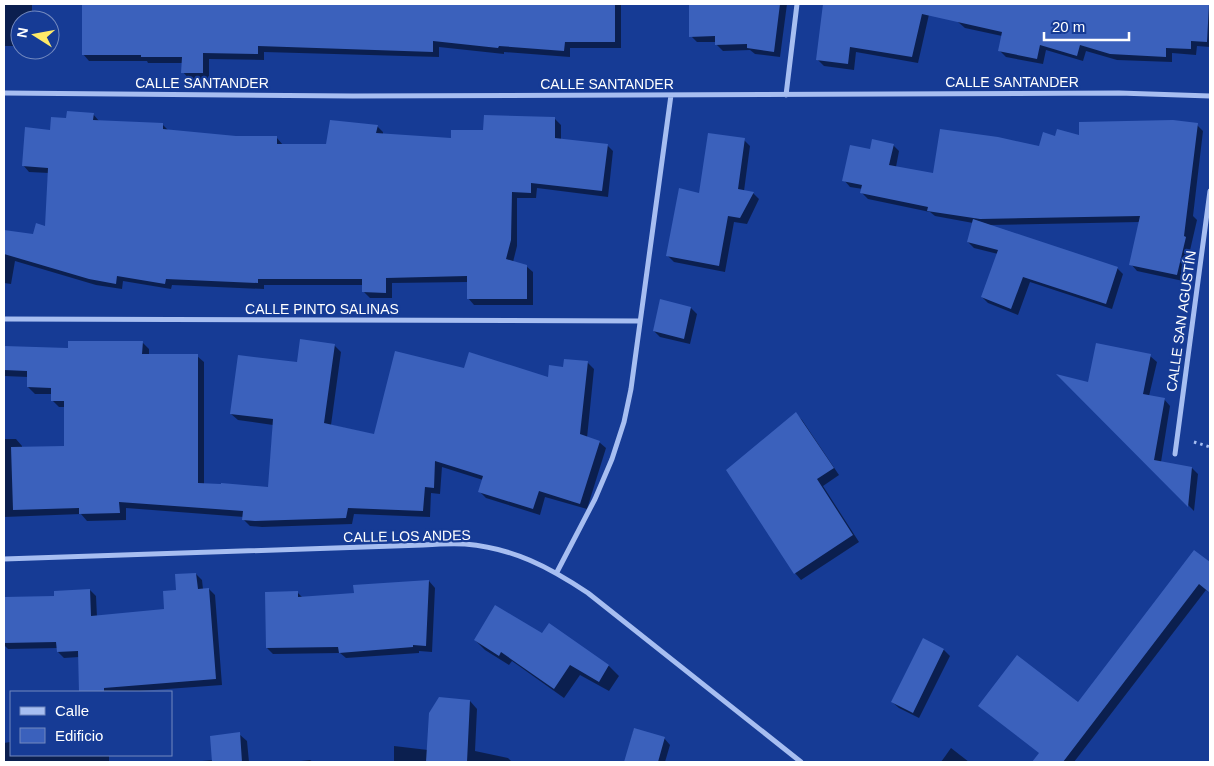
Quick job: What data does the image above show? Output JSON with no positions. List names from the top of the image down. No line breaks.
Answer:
{"streets":{"street":["CALLE SANTANDER","CALLE PINTO SALINAS","CALLE SAN AGUSTÍN","CALLE LOS ANDES"]},"legend":["Calle","Edificio"],"scale_bar":"20 m","north":"left"}
